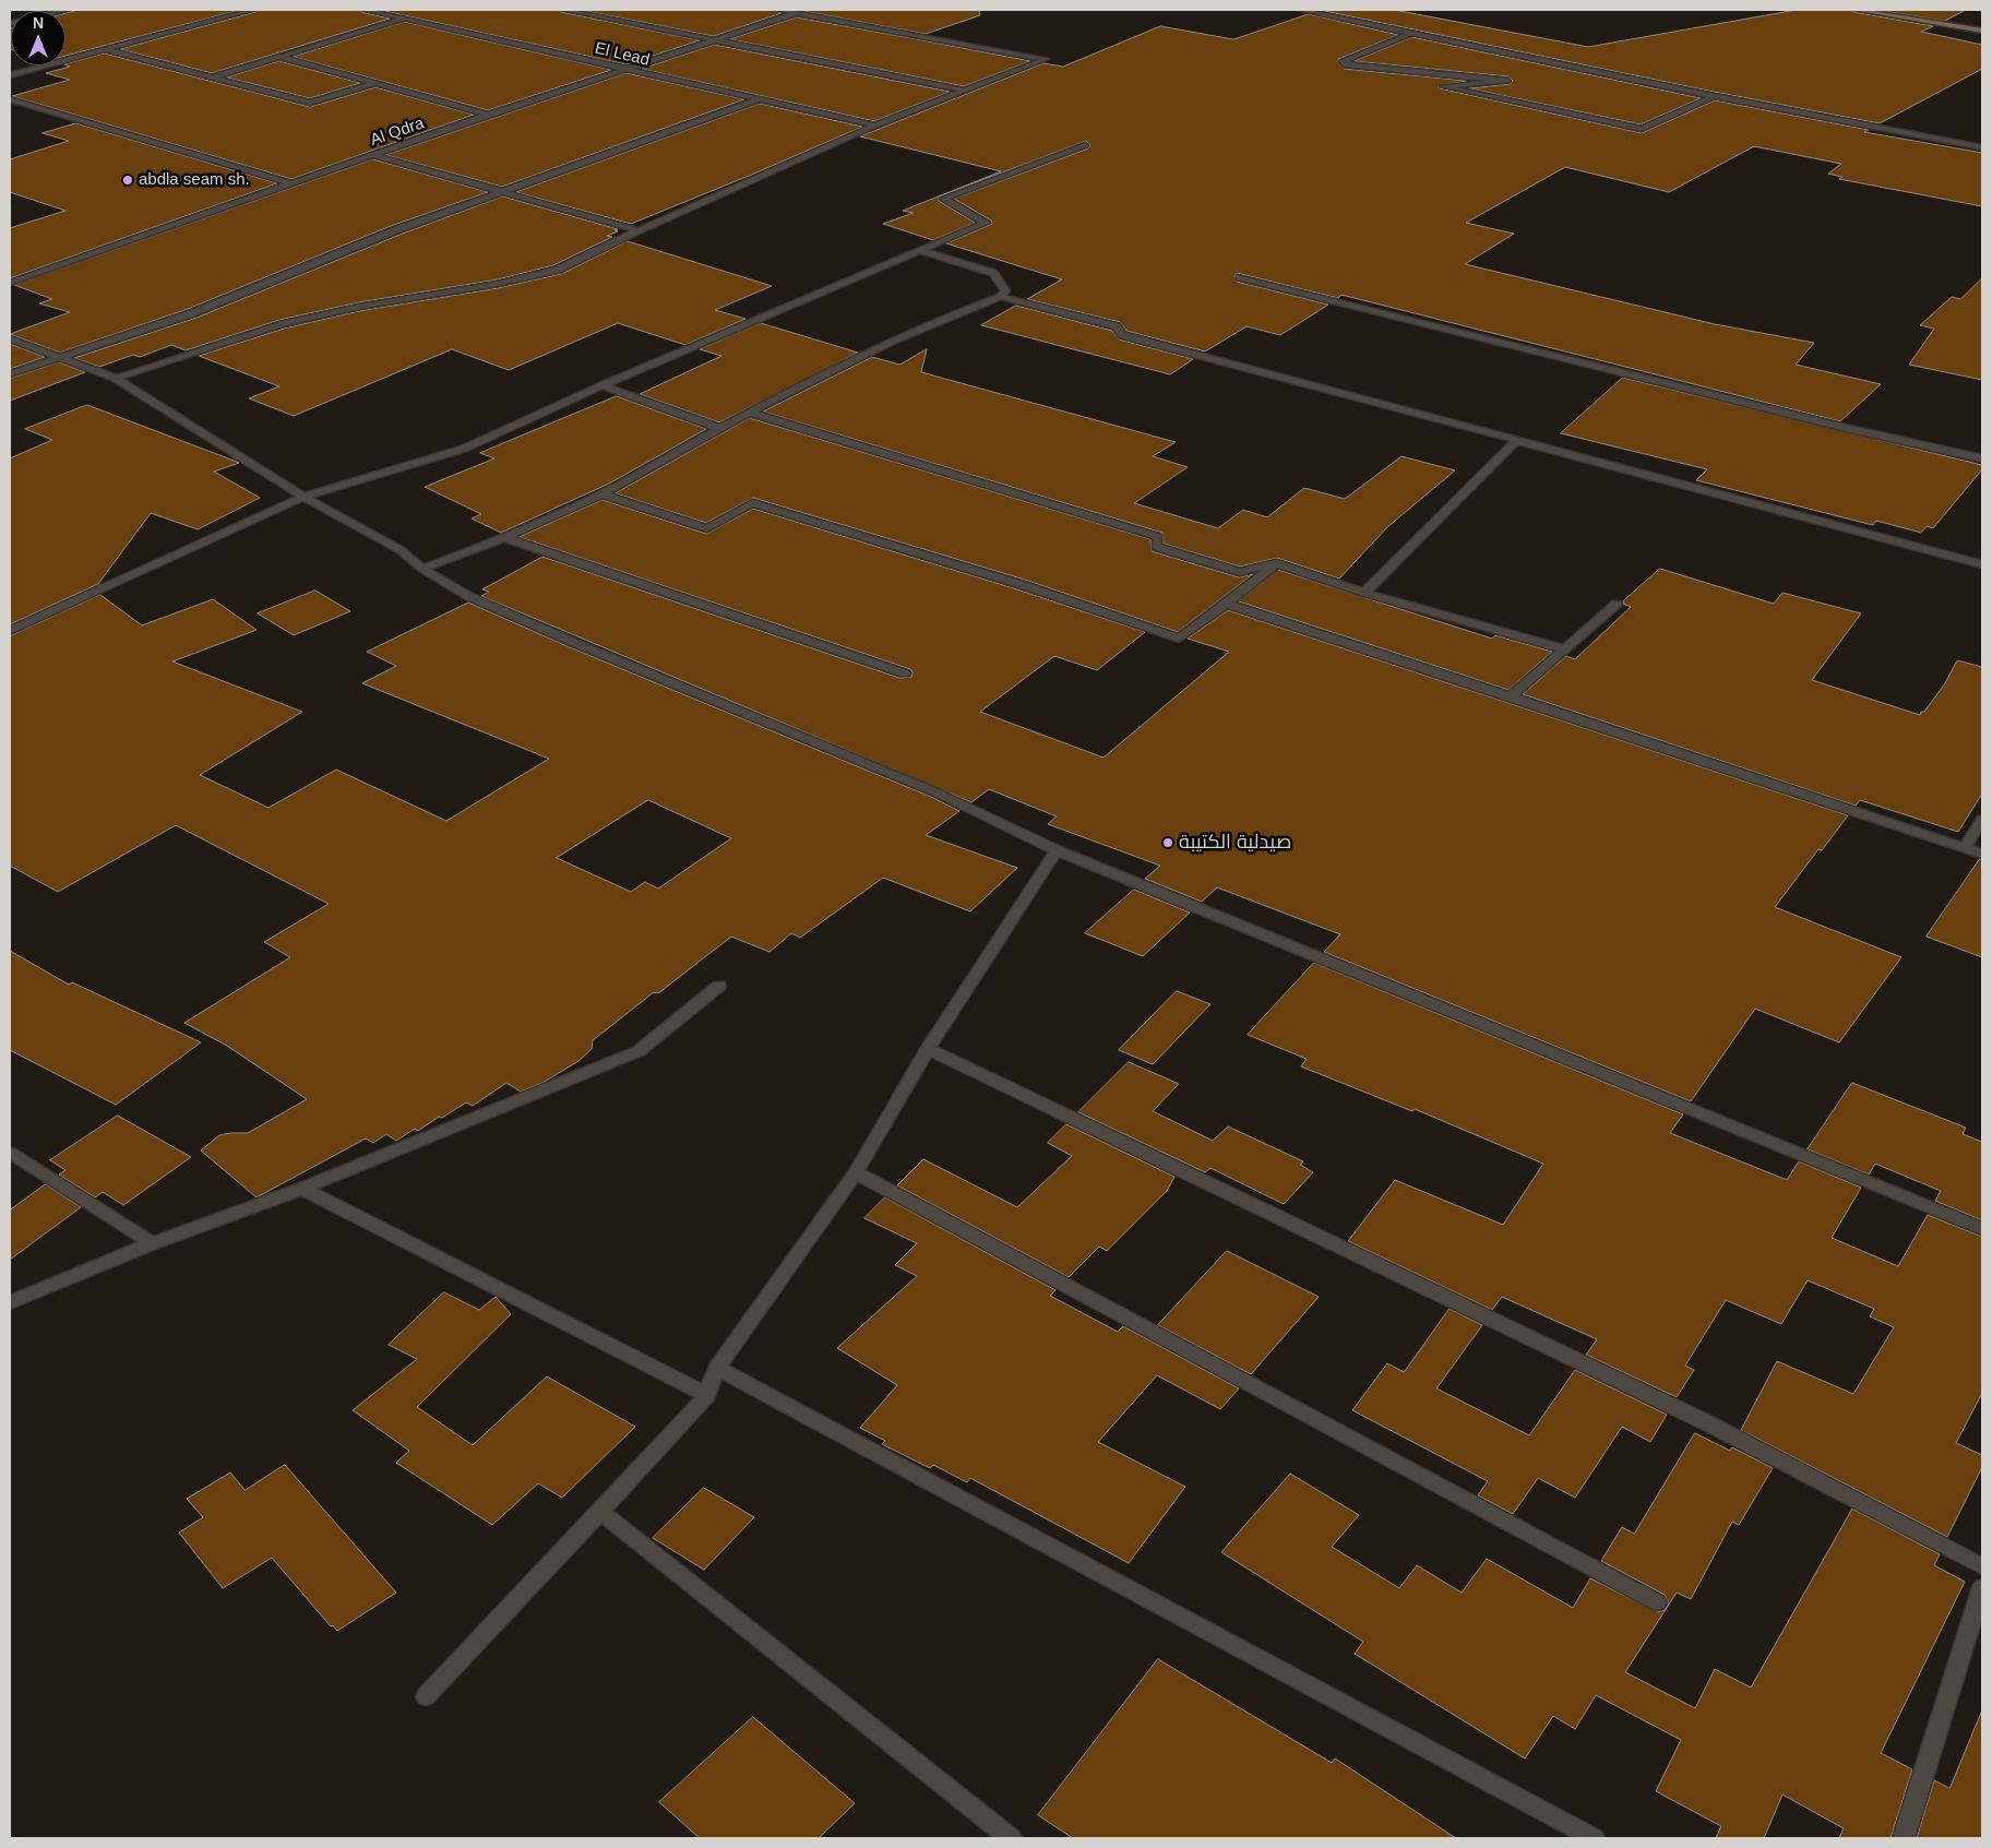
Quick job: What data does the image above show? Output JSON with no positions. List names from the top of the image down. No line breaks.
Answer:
{"streets":{"street":["El Lead","Al Qdra"]},"crossings":[["El Lead","Al Qdra"]],"places":["abdla seam sh.","صيدلية الكتيبة"],"north":"top"}
